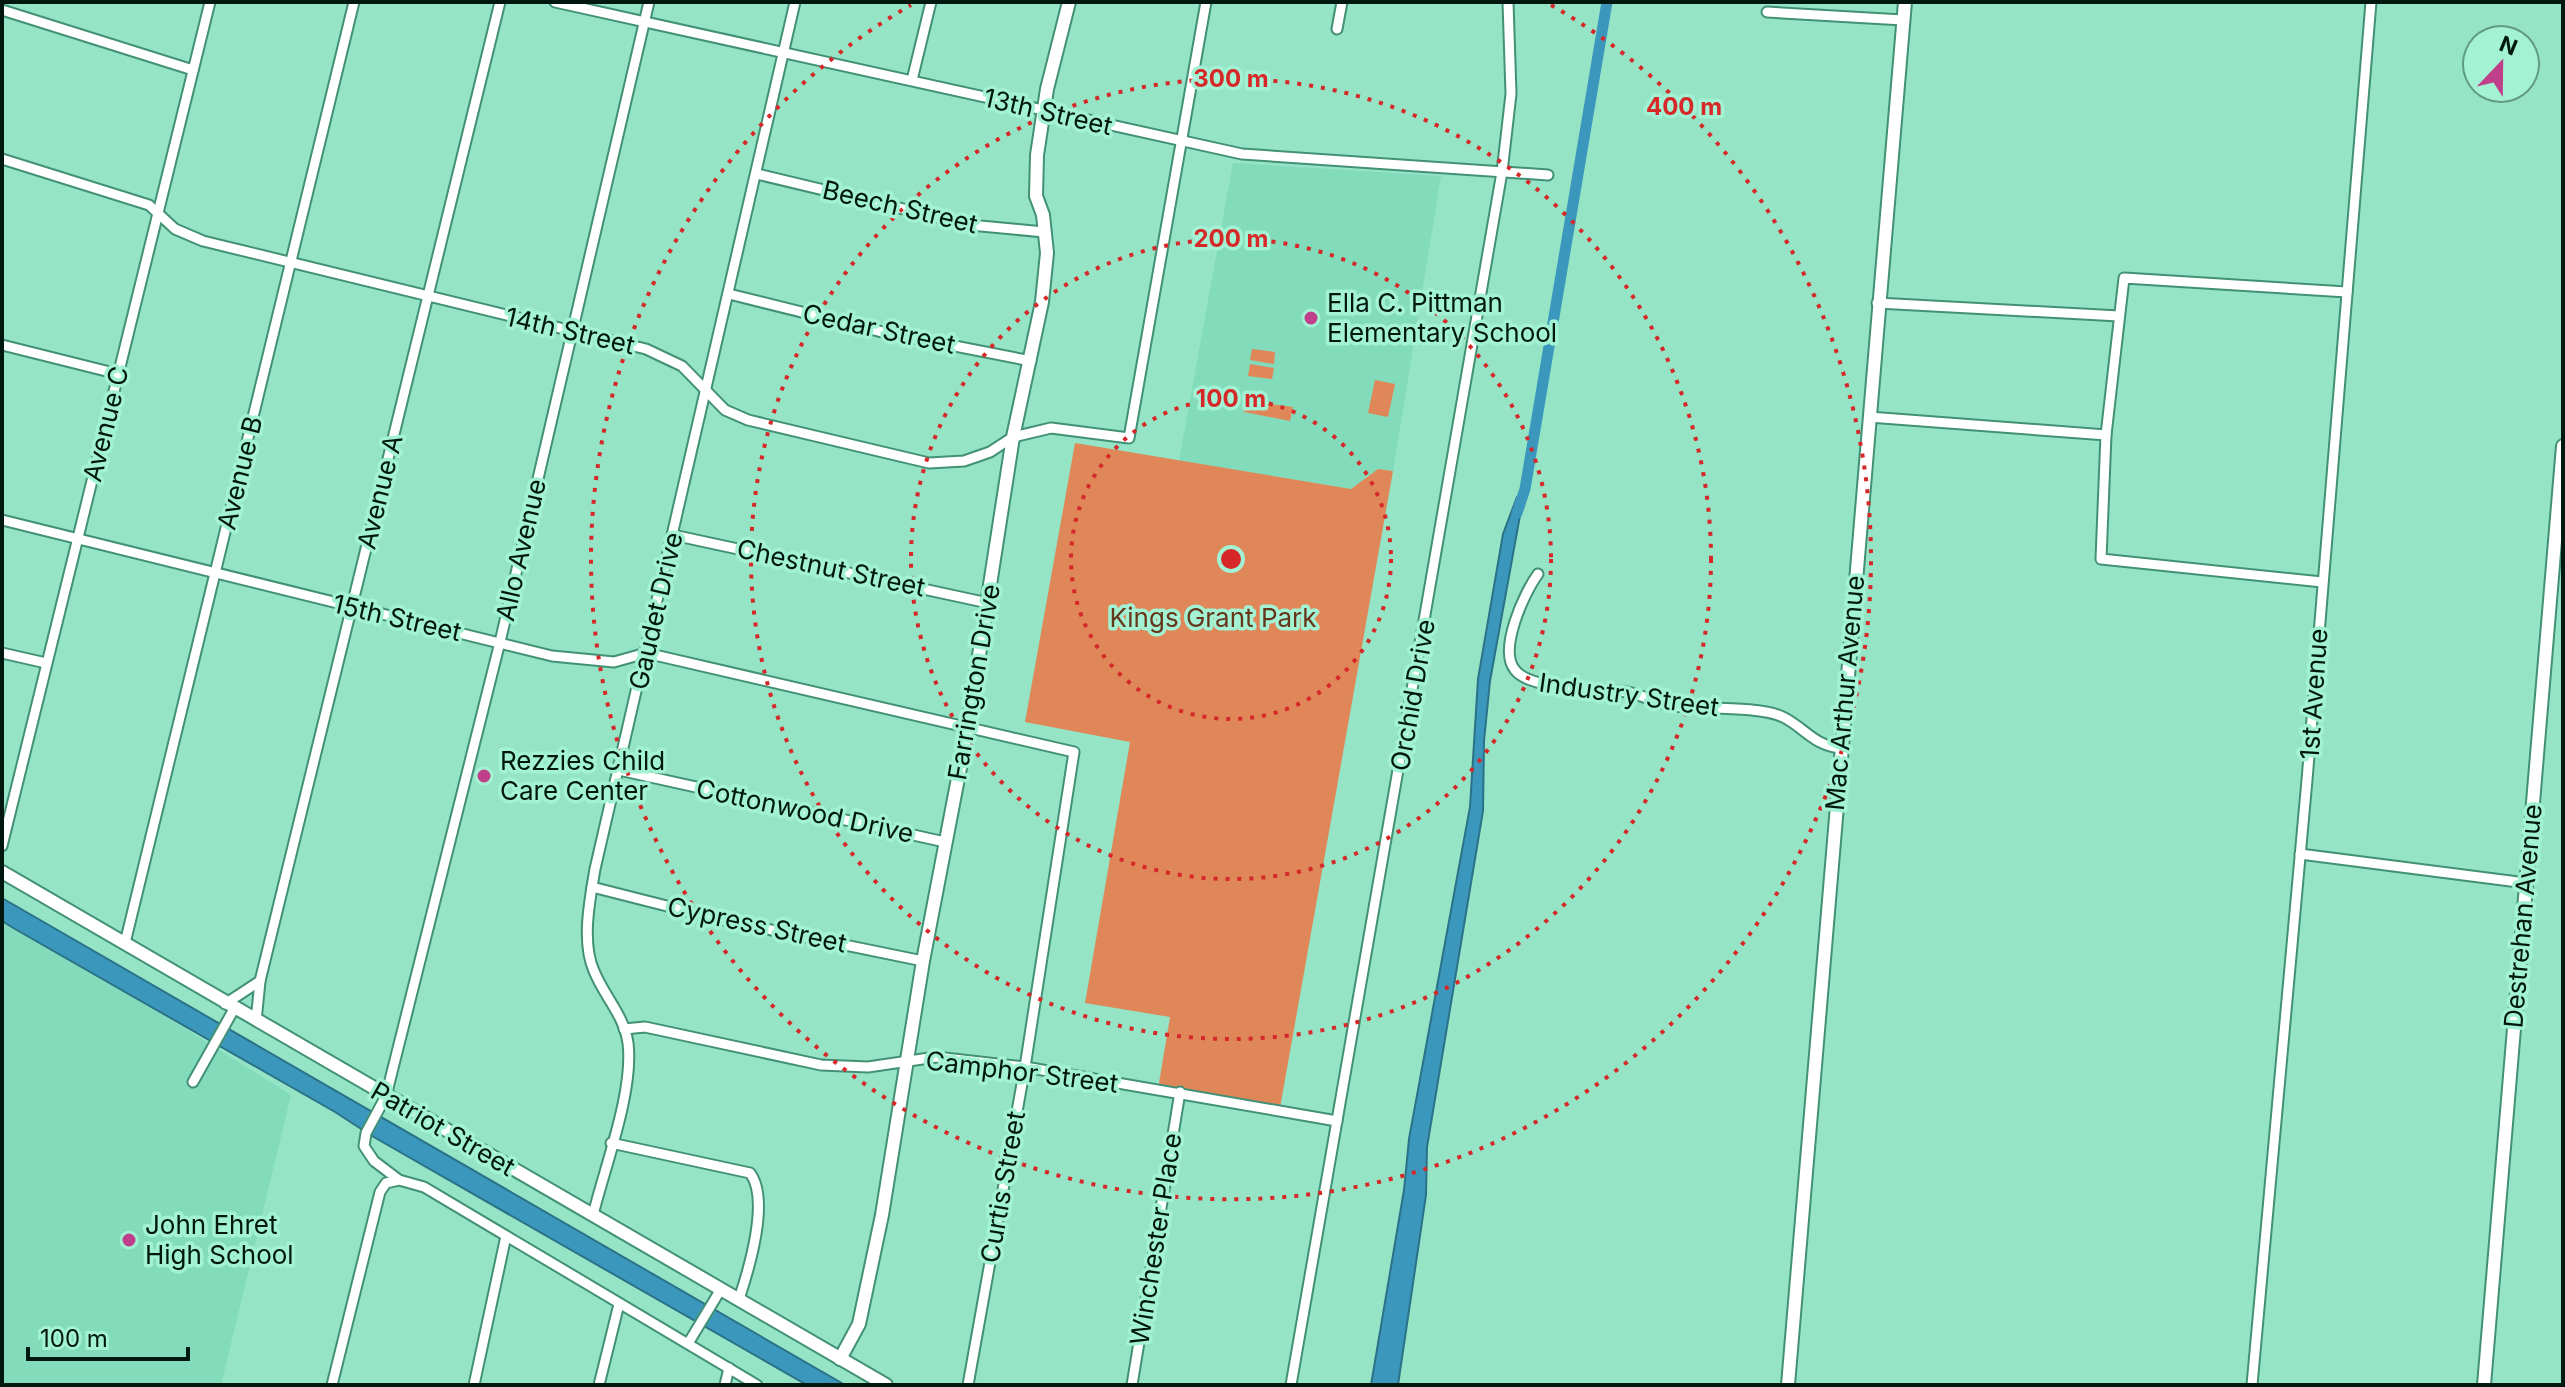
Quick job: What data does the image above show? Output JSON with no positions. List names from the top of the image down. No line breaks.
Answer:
{"streets":{"street":["13th Street","Beech Street","Cedar Street","14th Street","Avenue C","Avenue B","Avenue A","Allo Avenue","Chestnut Street","Gaudet Drive","15th Street","Farrington Drive","Mac Arthur Avenue","1st Avenue","Orchid Drive","Industry Street","Cottonwood Drive","Destrehan Avenue","Cypress Street","Camphor Street","Patriot Street","Curtis Street","Winchester Place"]},"crossings":[["13th Street","14th Street"],["13th Street","Allo Avenue"],["13th Street","Gaudet Drive"],["13th Street","Farrington Drive"],["13th Street","Orchid Drive"],["Beech Street","Gaudet Drive"],["Beech Street","Farrington Drive"],["Cedar Street","Gaudet Drive"],["Cedar Street","Farrington Drive"],["14th Street","Avenue C"],["14th Street","Avenue B"],["14th Street","Avenue A"],["14th Street","Allo Avenue"],["14th Street","Gaudet Drive"],["14th Street","Farrington Drive"],["Avenue C","15th Street"],["Avenue B","15th Street"],["Avenue B","Patriot Street"],["Avenue A","15th Street"],["Avenue A","Patriot Street"],["Allo Avenue","15th Street"],["Allo Avenue","Patriot Street"],["Chestnut Street","Gaudet Drive"],["Chestnut Street","Farrington Drive"],["Gaudet Drive","15th Street"],["Gaudet Drive","Cottonwood Drive"],["Gaudet Drive","Cypress Street"],["Gaudet Drive","Camphor Street"],["Gaudet Drive","Patriot Street"],["15th Street","Farrington Drive"],["15th Street","Curtis Street"],["Farrington Drive","Cottonwood Drive"],["Farrington Drive","Cypress Street"],["Farrington Drive","Camphor Street"],["Farrington Drive","Patriot Street"],["Mac Arthur Avenue","Industry Street"],["Orchid Drive","Camphor Street"],["Camphor Street","Curtis Street"],["Camphor Street","Winchester Place"]],"parks":["Kings Grant Park"],"places":["Ella C. Pittman Elementary School","Rezzies Child Care Center","John Ehret High School"],"scale_bar":"100 m","north":"top","rings":["300 m","400 m","200 m","100 m"]}
